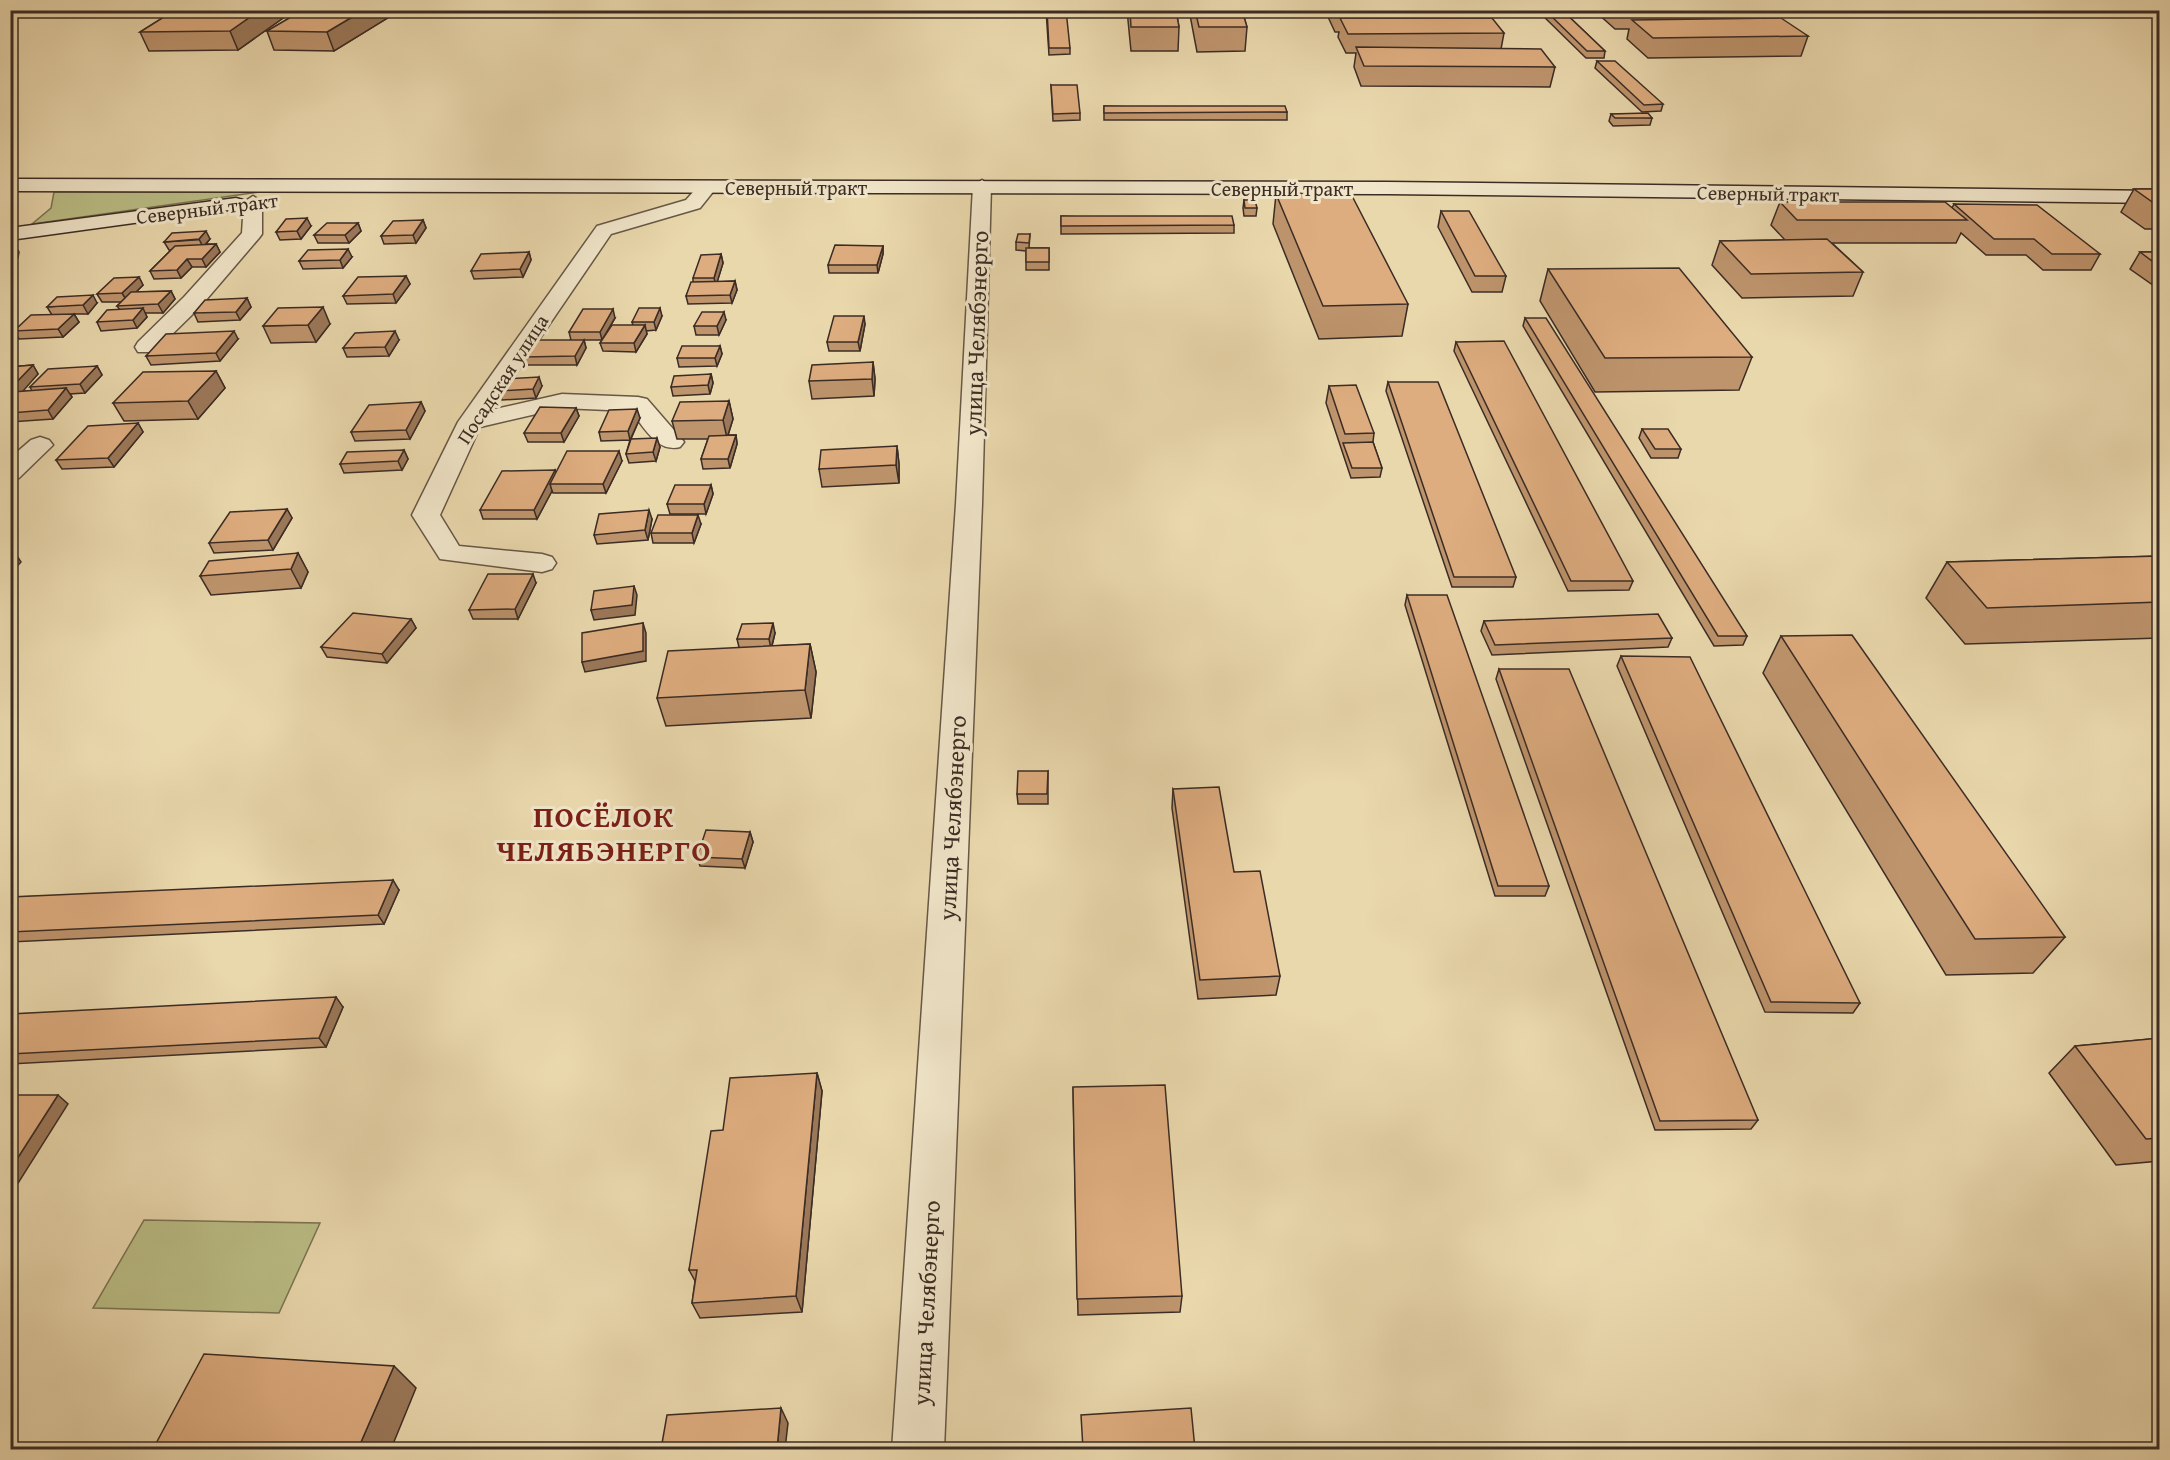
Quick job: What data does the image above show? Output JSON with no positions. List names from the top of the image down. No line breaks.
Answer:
{"streets":{"main road":["Северный тракт","улица Челябэнерго","Посадская улица"]},"crossings":[["Северный тракт","улица Челябэнерго"],["Северный тракт","Посадская улица"]],"districts":["ПОСЁЛОК ЧЕЛЯБЭНЕРГО"]}
